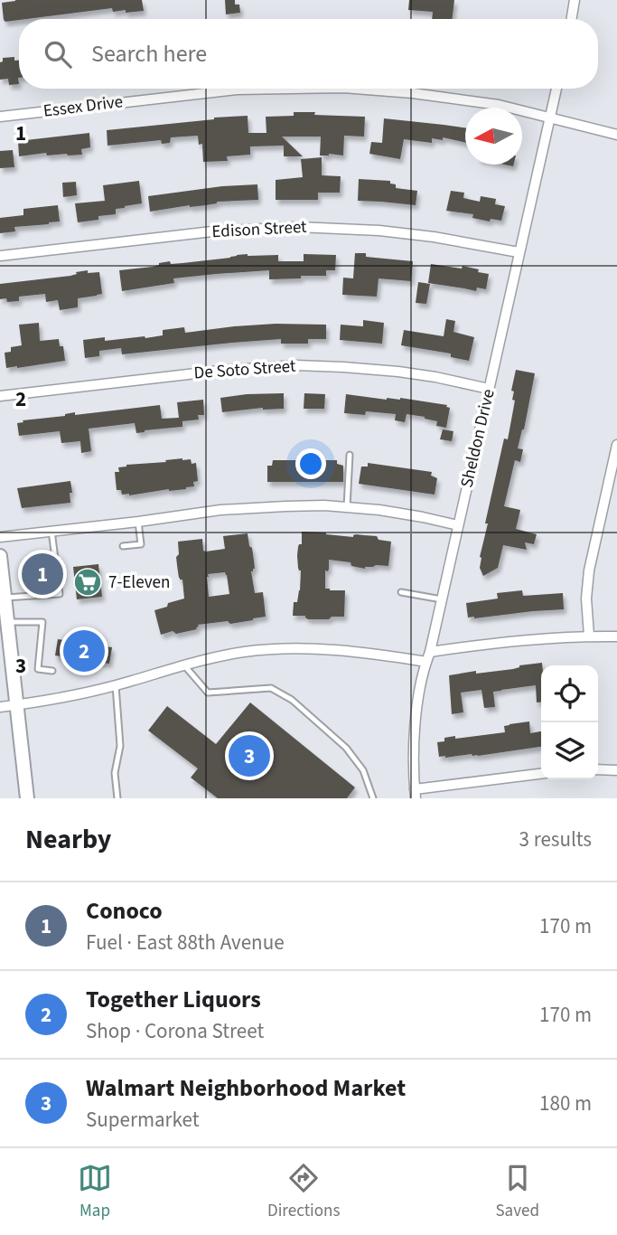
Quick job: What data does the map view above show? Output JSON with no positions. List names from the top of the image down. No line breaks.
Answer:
{"streets":{"street":["Essex Drive","Edison Street","De Soto Street","Sheldon Drive"]},"crossings":[["Essex Drive","Sheldon Drive"],["Edison Street","Sheldon Drive"],["De Soto Street","Sheldon Drive"]],"places":{"supermarket":["7-Eleven"]},"north":"left","page":{"search":"Search here","pins":["1","2","3"],"heading":["Nearby","3 results"],"list":[{"mark":"1","name":"Conoco","note":"Fuel · East 88th Avenue","value":"170 m"},{"mark":"2","name":"Together Liquors","note":"Shop · Corona Street","value":"170 m"},{"mark":"3","name":"Walmart Neighborhood Market","note":"Supermarket","value":"180 m"}],"nav":["Map","Directions","Saved"]},"grid":{"rows":["1","2","3"]}}
